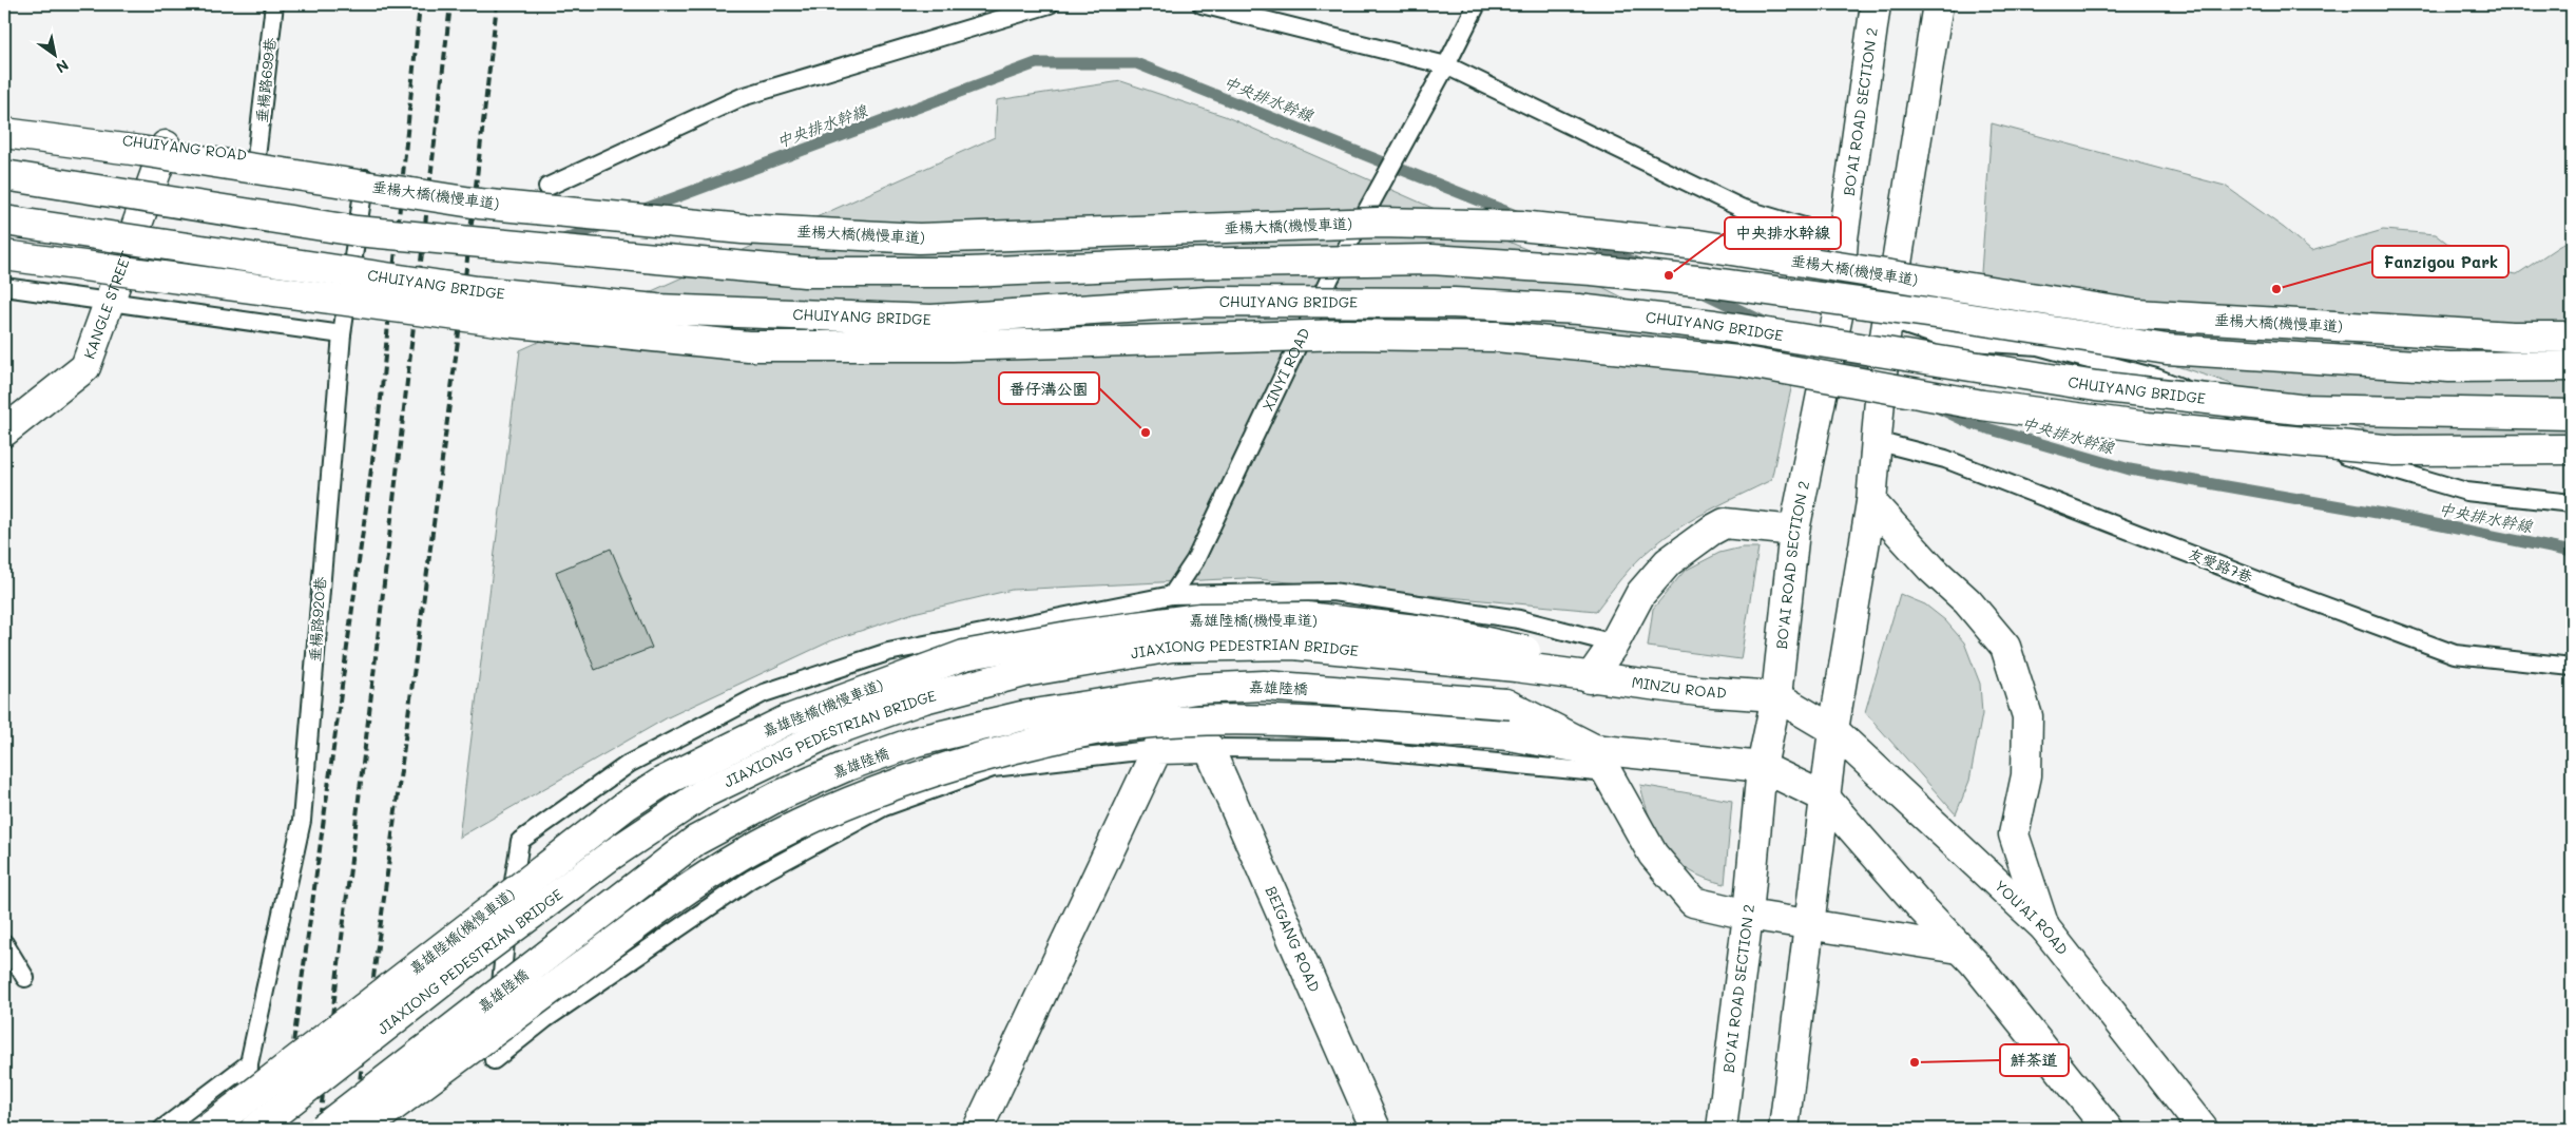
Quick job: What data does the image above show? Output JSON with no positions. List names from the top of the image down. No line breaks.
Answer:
{"streets":{"street":["BO'AI ROAD SECTION 2","垂楊大橋(機慢車道)","CHUIYANG BRIDGE","KANGLE STREET","嘉雄陸橋(機慢車道)","JIAXIONG PEDESTRIAN BRIDGE","嘉雄陸橋","MINZU ROAD","YOU'AI ROAD","BEIGANG ROAD"],"lane":["垂楊路699巷","CHUIYANG ROAD","XINYI ROAD","友愛路7巷","垂楊路920巷"]},"crossings":[["垂楊路699巷","CHUIYANG ROAD"],["BO'AI ROAD SECTION 2","MINZU ROAD"],["CHUIYANG ROAD","KANGLE STREET"],["CHUIYANG ROAD","垂楊路920巷"],["嘉雄陸橋(機慢車道)","JIAXIONG PEDESTRIAN BRIDGE"],["嘉雄陸橋(機慢車道)","MINZU ROAD"],["JIAXIONG PEDESTRIAN BRIDGE","MINZU ROAD"],["MINZU ROAD","YOU'AI ROAD"]],"water":["中央排水幹線"],"places":["中央排水幹線","Fanzigou Park","番仔溝公園","鮮茶道"],"north":"bottom right"}
